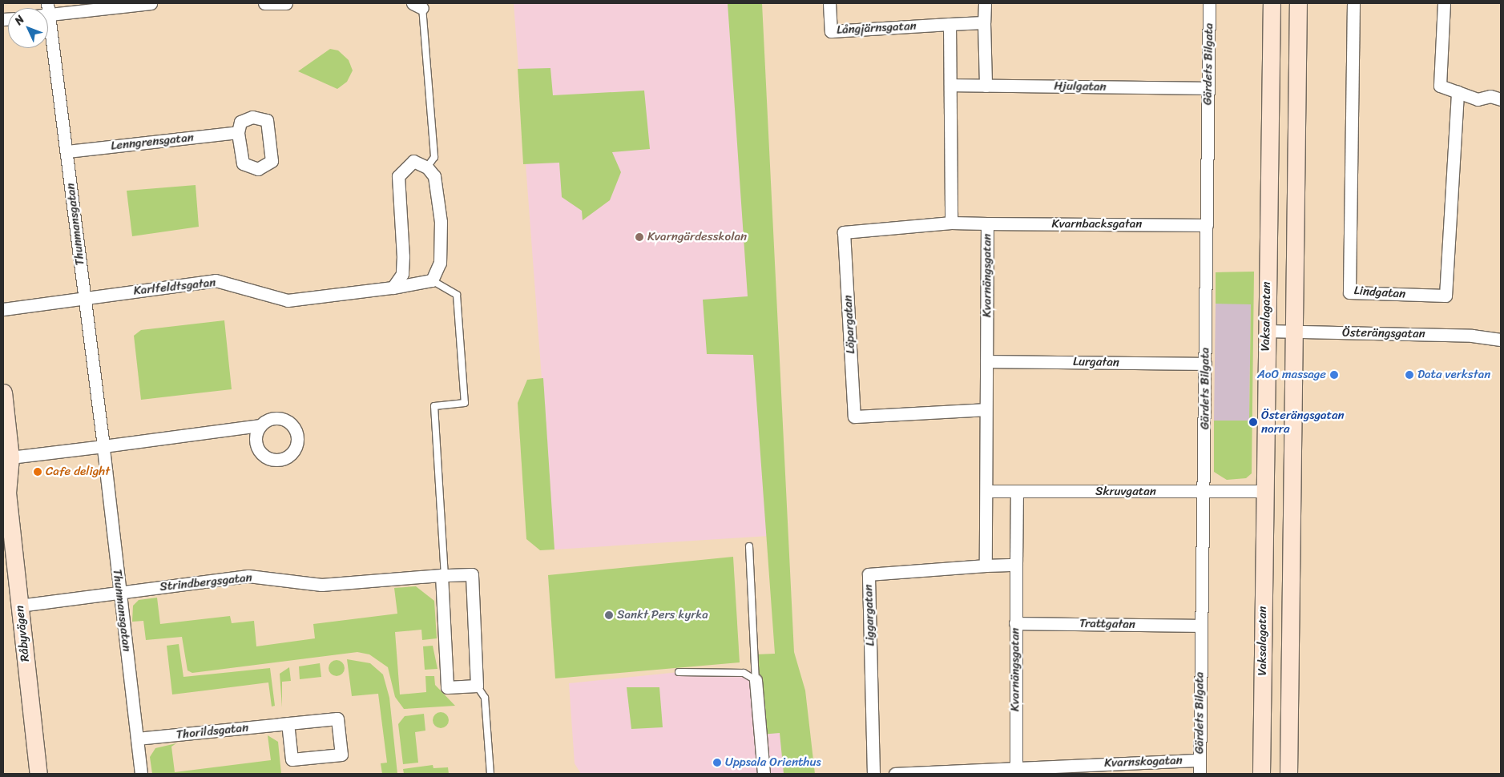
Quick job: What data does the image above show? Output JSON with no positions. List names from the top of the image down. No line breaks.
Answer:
{"streets":{"main road":["Vaksalagatan","Råbyvägen"],"street":["Långjärnsgatan","Gärdets Bilgata","Hjulgatan","Lenngrensgatan","Thunmansgatan","Kvarnbacksgatan","Kvarnängsgatan","Karlfeldtsgatan","Lindgatan","Löpargatan","Österängsgatan","Lurgatan","Skruvgatan","Strindbergsgatan","Liggargatan","Trattgatan","Thorildsgatan","Kvarnskogatan"]},"crossings":[["Gärdets Bilgata","Hjulgatan"],["Gärdets Bilgata","Kvarnbacksgatan"],["Gärdets Bilgata","Lurgatan"],["Gärdets Bilgata","Skruvgatan"],["Gärdets Bilgata","Trattgatan"],["Gärdets Bilgata","Kvarnskogatan"],["Lenngrensgatan","Thunmansgatan"],["Thunmansgatan","Karlfeldtsgatan"],["Thunmansgatan","Strindbergsgatan"],["Thunmansgatan","Thorildsgatan"],["Kvarnbacksgatan","Kvarnängsgatan"],["Kvarnängsgatan","Löpargatan"],["Kvarnängsgatan","Lurgatan"],["Kvarnängsgatan","Skruvgatan"],["Kvarnängsgatan","Liggargatan"],["Kvarnängsgatan","Trattgatan"],["Kvarnängsgatan","Kvarnskogatan"],["Vaksalagatan","Österängsgatan"],["Vaksalagatan","Skruvgatan"],["Strindbergsgatan","Råbyvägen"]],"places":["Kvarngärdesskolan","AoO massage","Data verkstan","Österängsgatan norra","Cafe delight","Sankt Pers kyrka","Uppsala Orienthus"],"north":"top left"}
